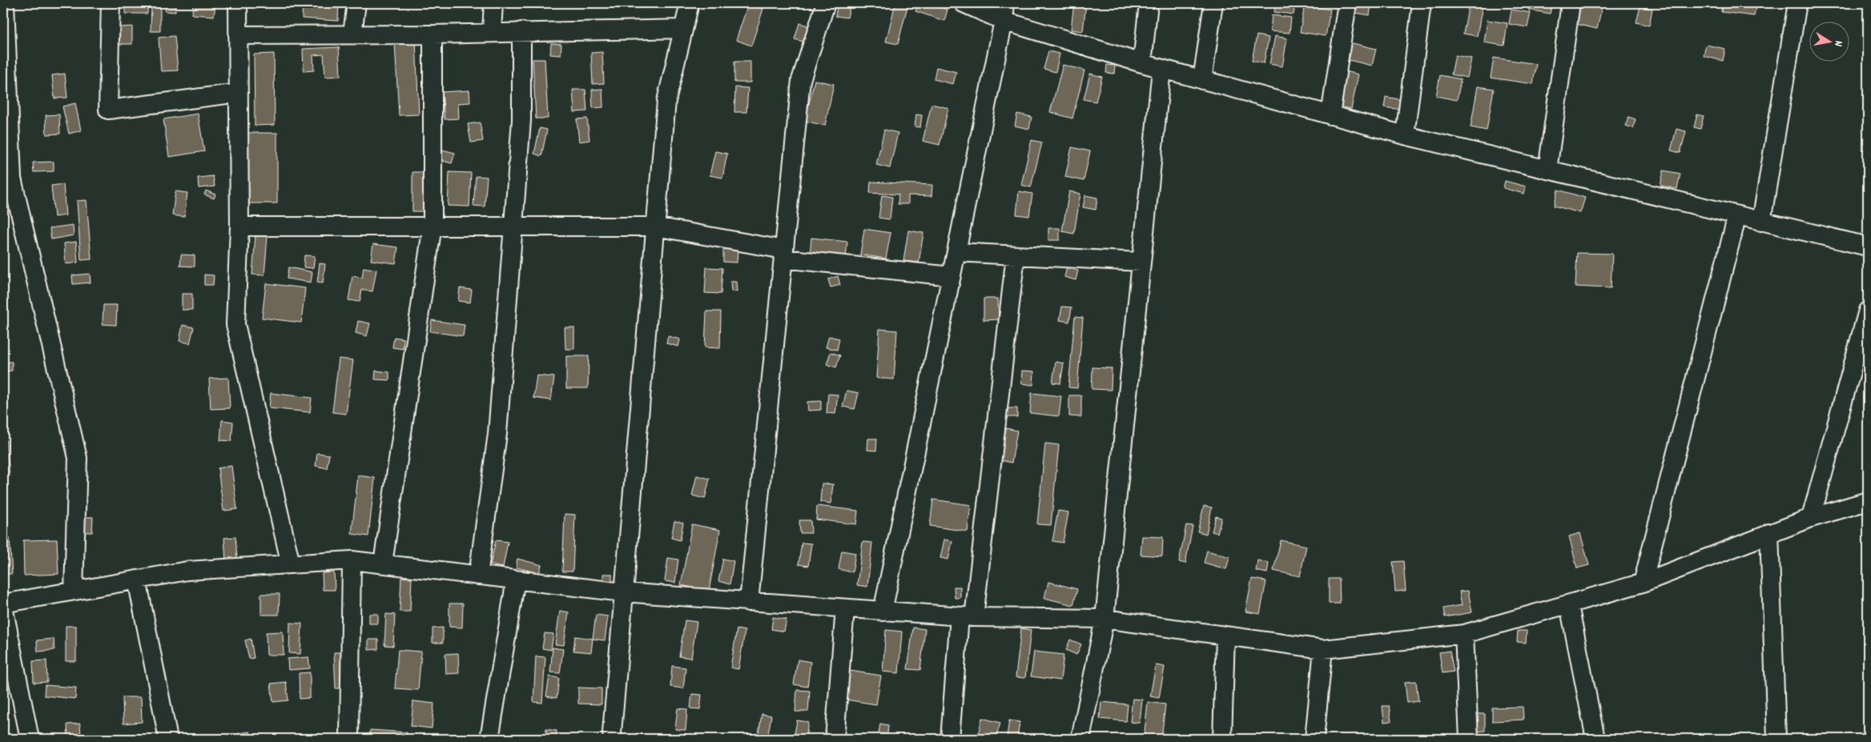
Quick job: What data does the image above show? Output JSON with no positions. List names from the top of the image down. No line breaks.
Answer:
{"north":"right"}
